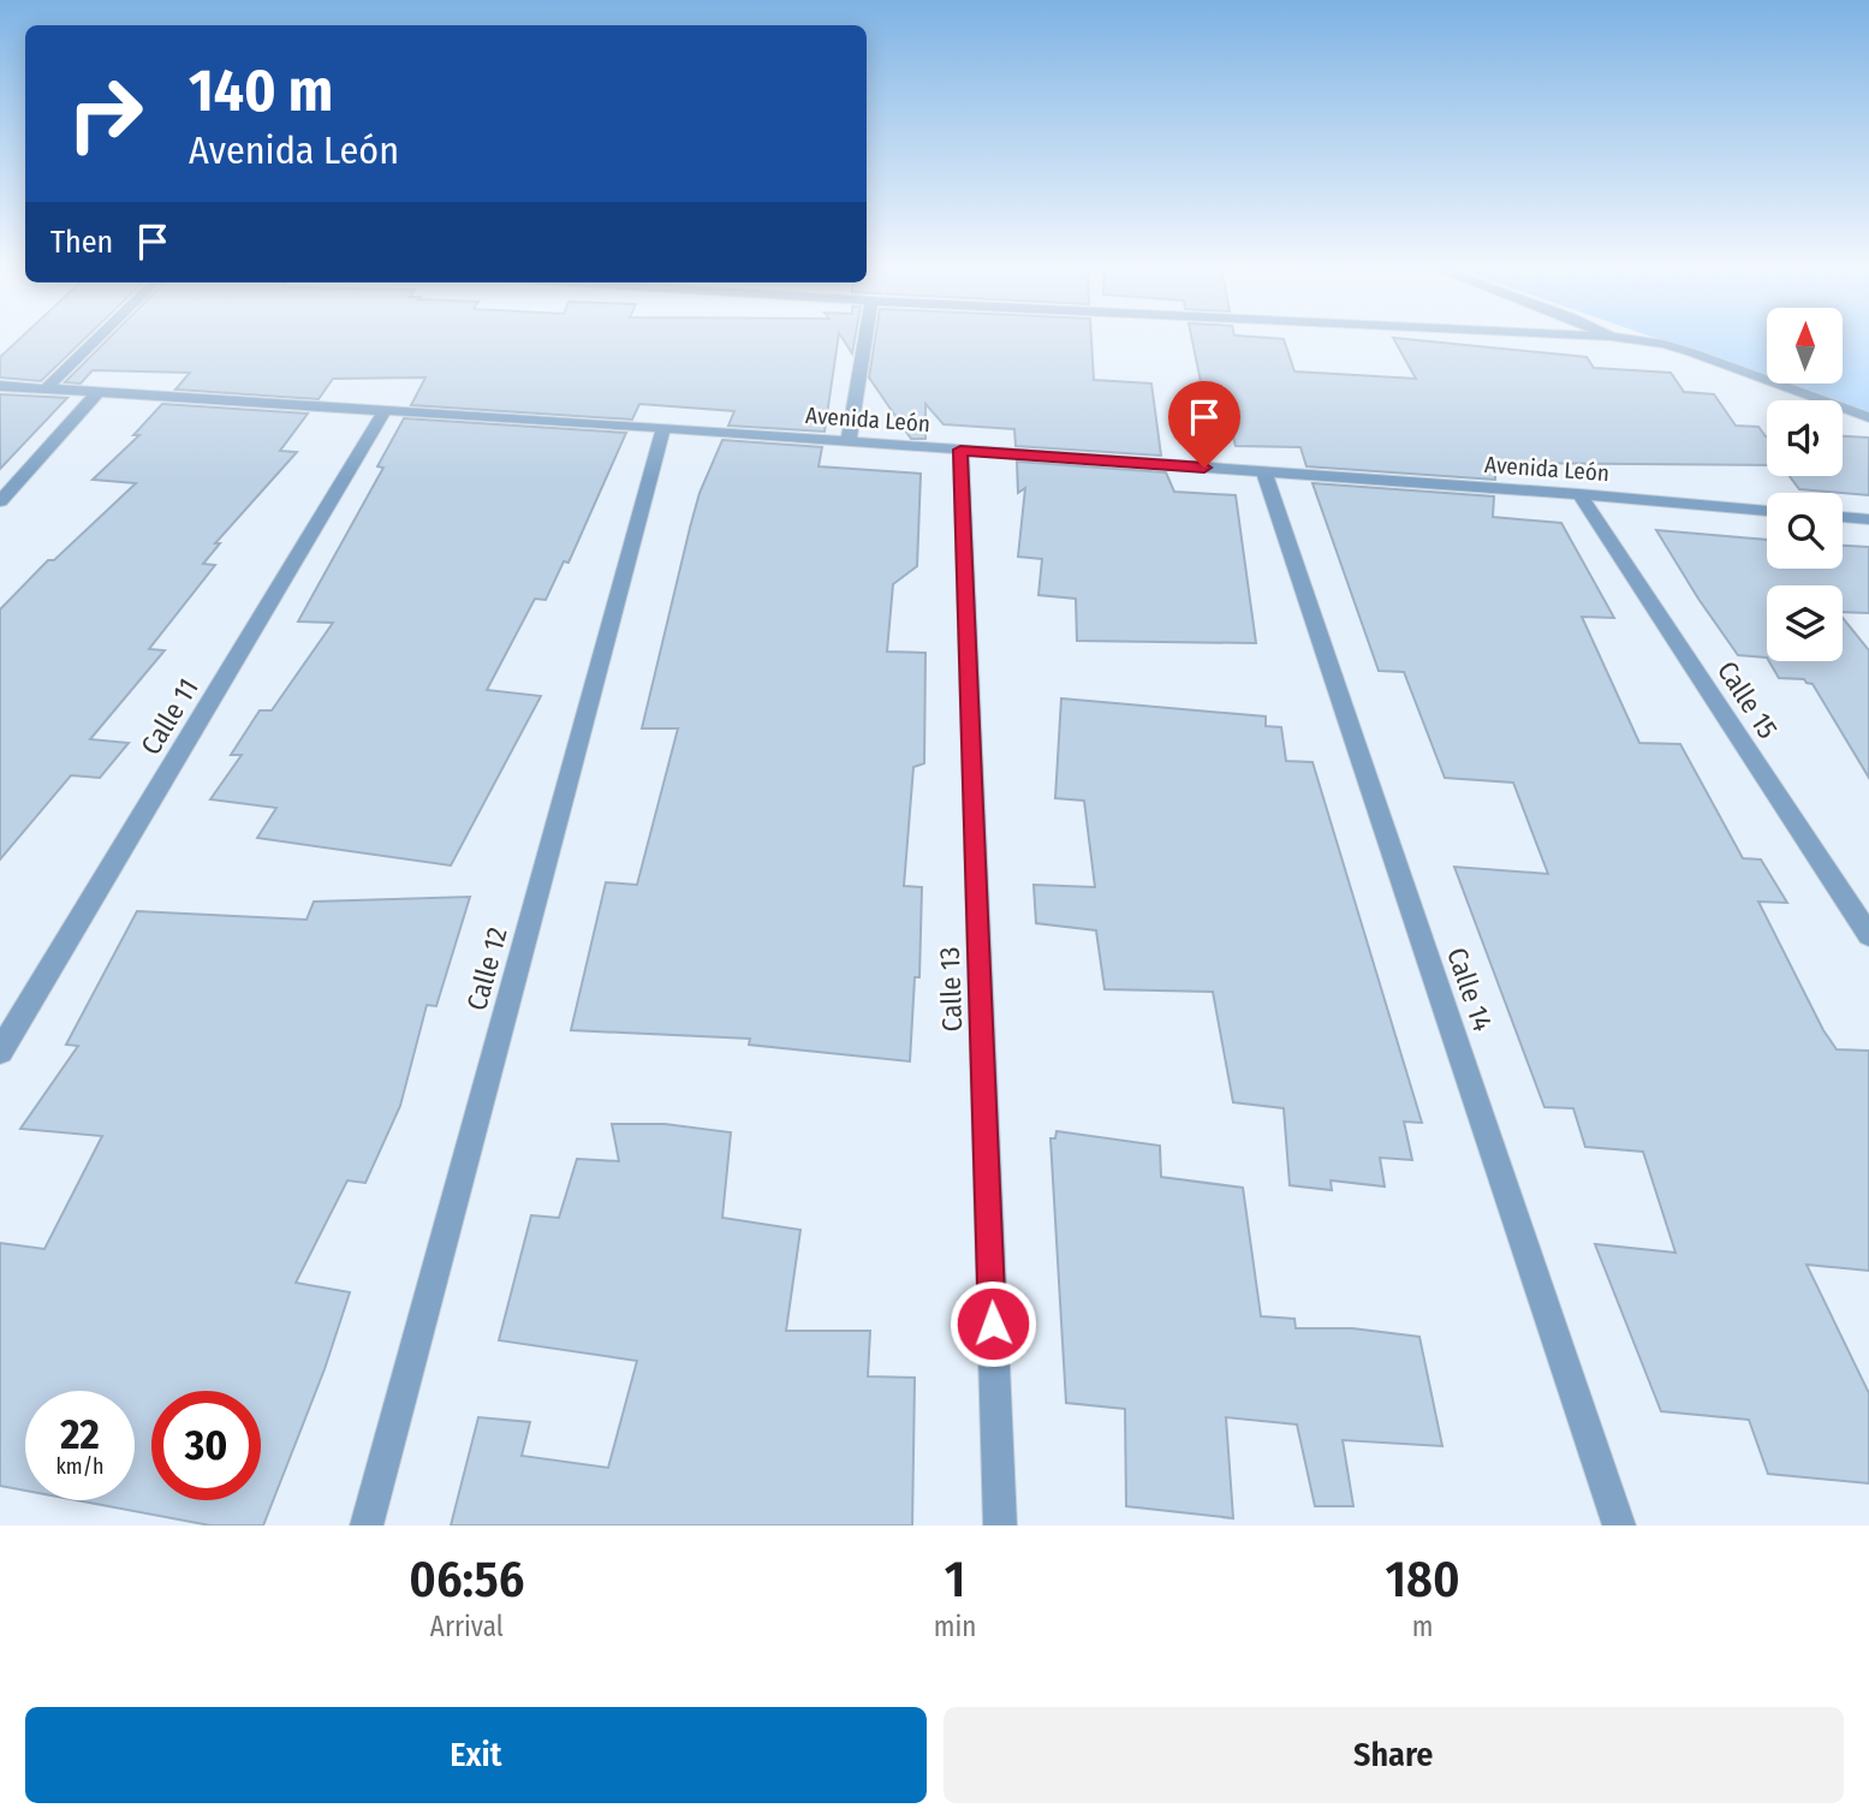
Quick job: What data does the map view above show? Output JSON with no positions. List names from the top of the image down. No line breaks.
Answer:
{"streets":{"street":["Avenida León","Calle 15","Calle 11","Calle 12","Calle 13","Calle 14"]},"crossings":[["Avenida León","Calle 15"],["Avenida León","Calle 11"],["Avenida León","Calle 12"],["Avenida León","Calle 13"],["Avenida León","Calle 14"]],"north":"top","page":{"turn":["140 m","Avenida León"],"then":"Then","speed":"22 km/h","limit":"30","eta":["06:56","Arrival","1","min","180","m"],"buttons":["Exit","Share"]}}
